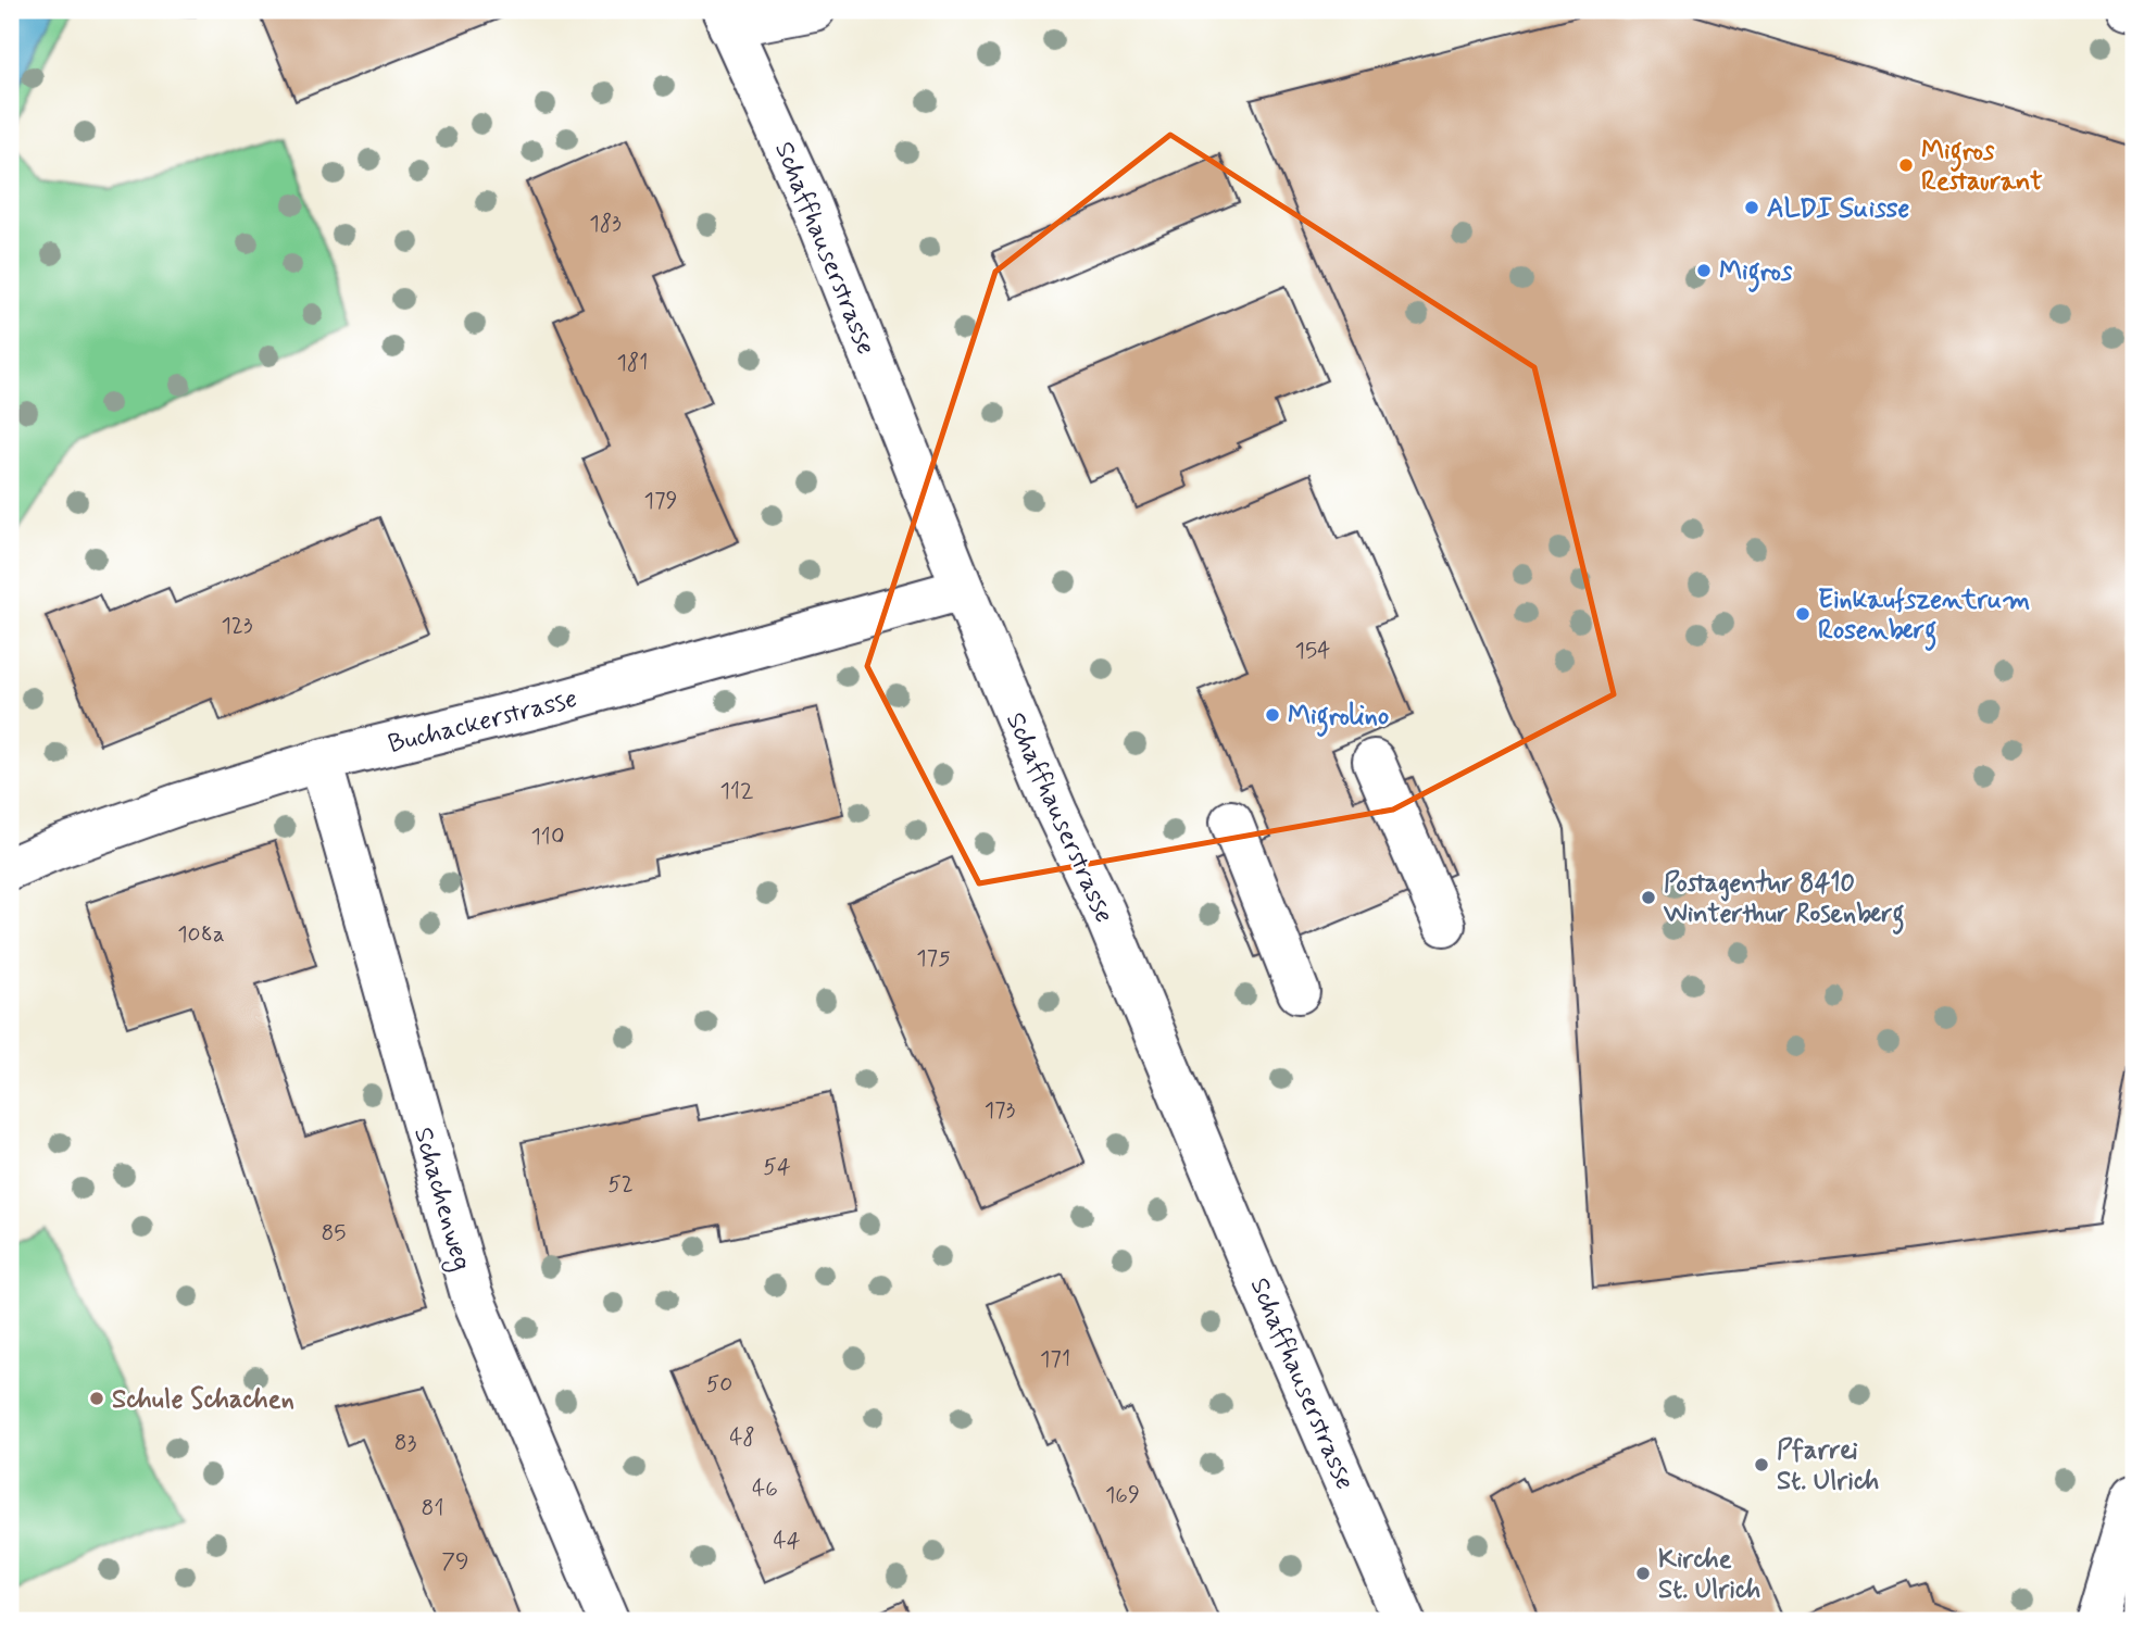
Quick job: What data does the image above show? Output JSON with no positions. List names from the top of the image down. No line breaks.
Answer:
{"streets":{"street":["Schaffhauserstrasse","Buchackerstrasse","Schachenweg"]},"crossings":[["Schaffhauserstrasse","Buchackerstrasse"],["Buchackerstrasse","Schachenweg"]],"places":["Migros Restaurant","ALDI Suisse","Migros","Einkaufszentrum Rosenberg","Migrolino","Postagentur 8410 Winterthur Rosenberg","Schule Schachen","Pfarrei St. Ulrich","Kirche St. Ulrich"],"house_numbers":["183","181","179","123","154","112","110","108a","175","173","54","52","85","171","50","48","83","46","169","81","44","79"]}
